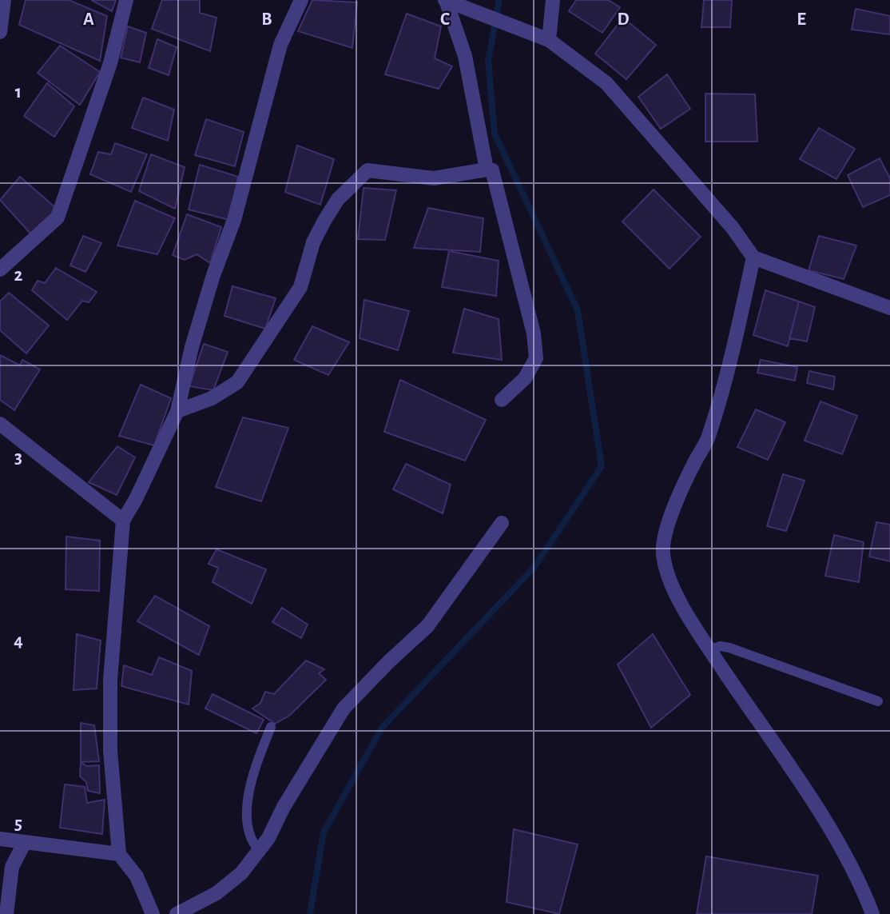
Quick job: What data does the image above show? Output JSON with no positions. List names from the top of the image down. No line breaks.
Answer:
{"grid":{"columns":["A","B","C","D","E"],"rows":["1","2","3","4","5"]}}
